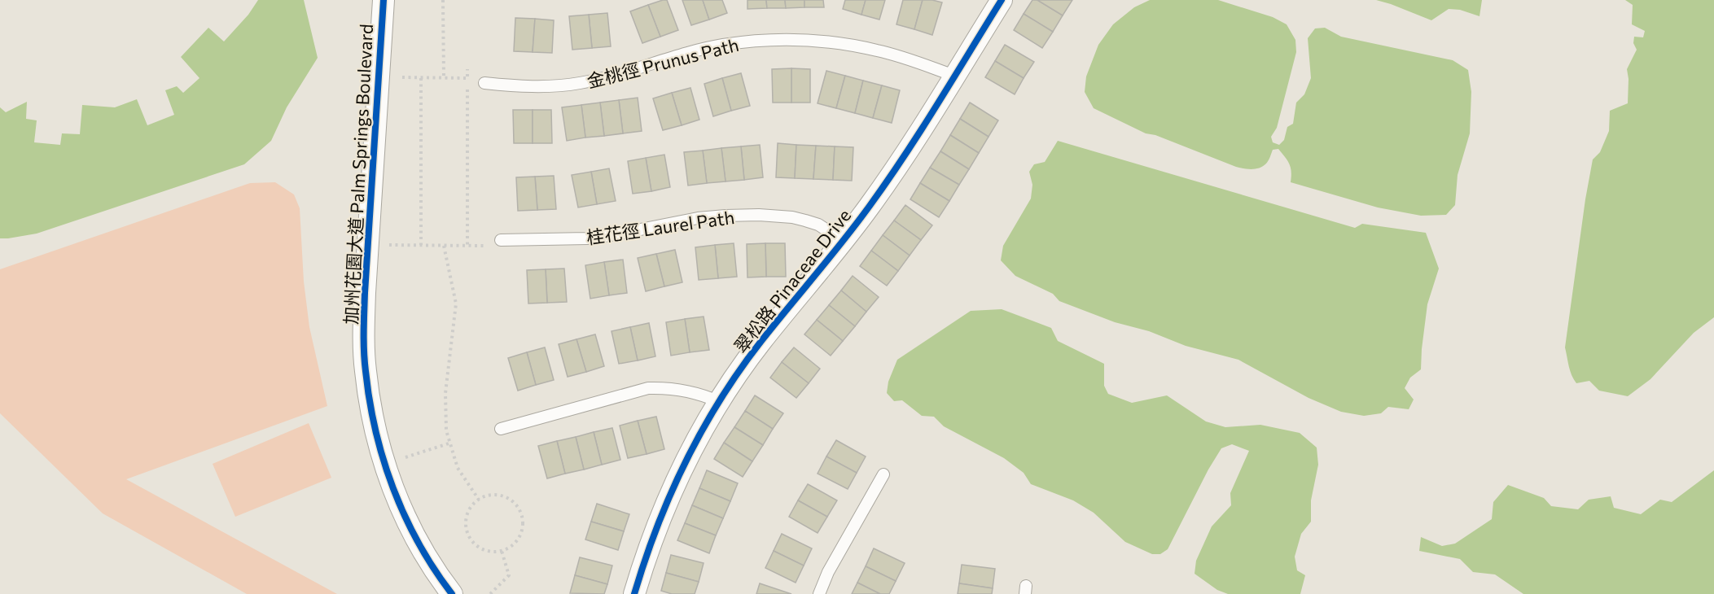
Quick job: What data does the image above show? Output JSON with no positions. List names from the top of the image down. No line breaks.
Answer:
{"streets":{"street":["加州花園大道 Palm Springs Boulevard","翠松路 Pinaceae Drive"],"lane":["金桃徑 Prunus Path","桂花徑 Laurel Path"]},"crossings":[["金桃徑 Prunus Path","翠松路 Pinaceae Drive"],["桂花徑 Laurel Path","翠松路 Pinaceae Drive"]]}
